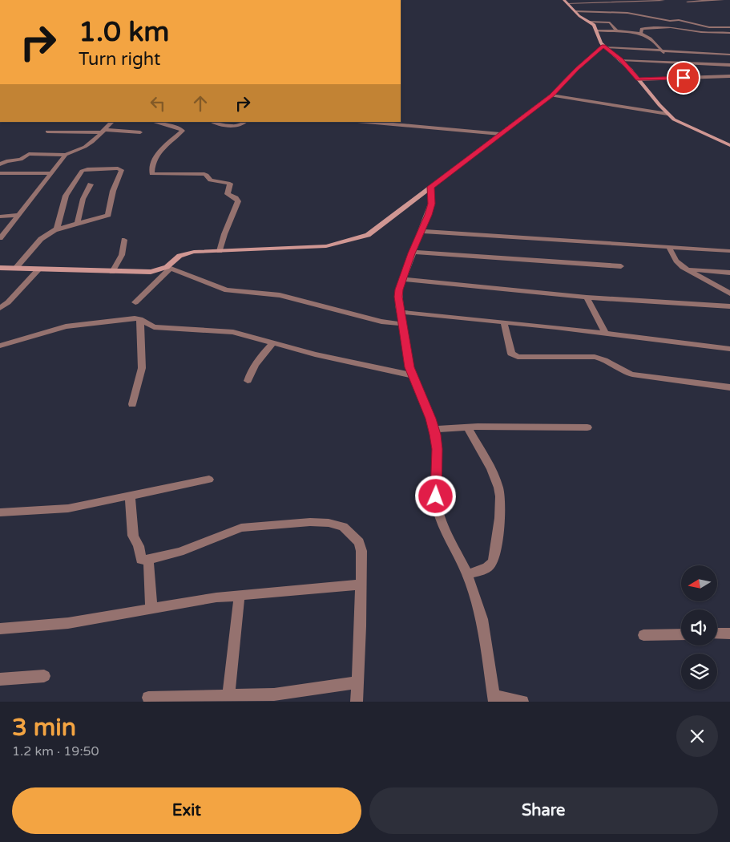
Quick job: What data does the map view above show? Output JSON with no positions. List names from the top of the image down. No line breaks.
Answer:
{"north":"left","page":{"turn":["1.0 km","Turn right"],"heading":["3 min","1.2 km · 19:50"],"buttons":["Exit","Share"]}}
